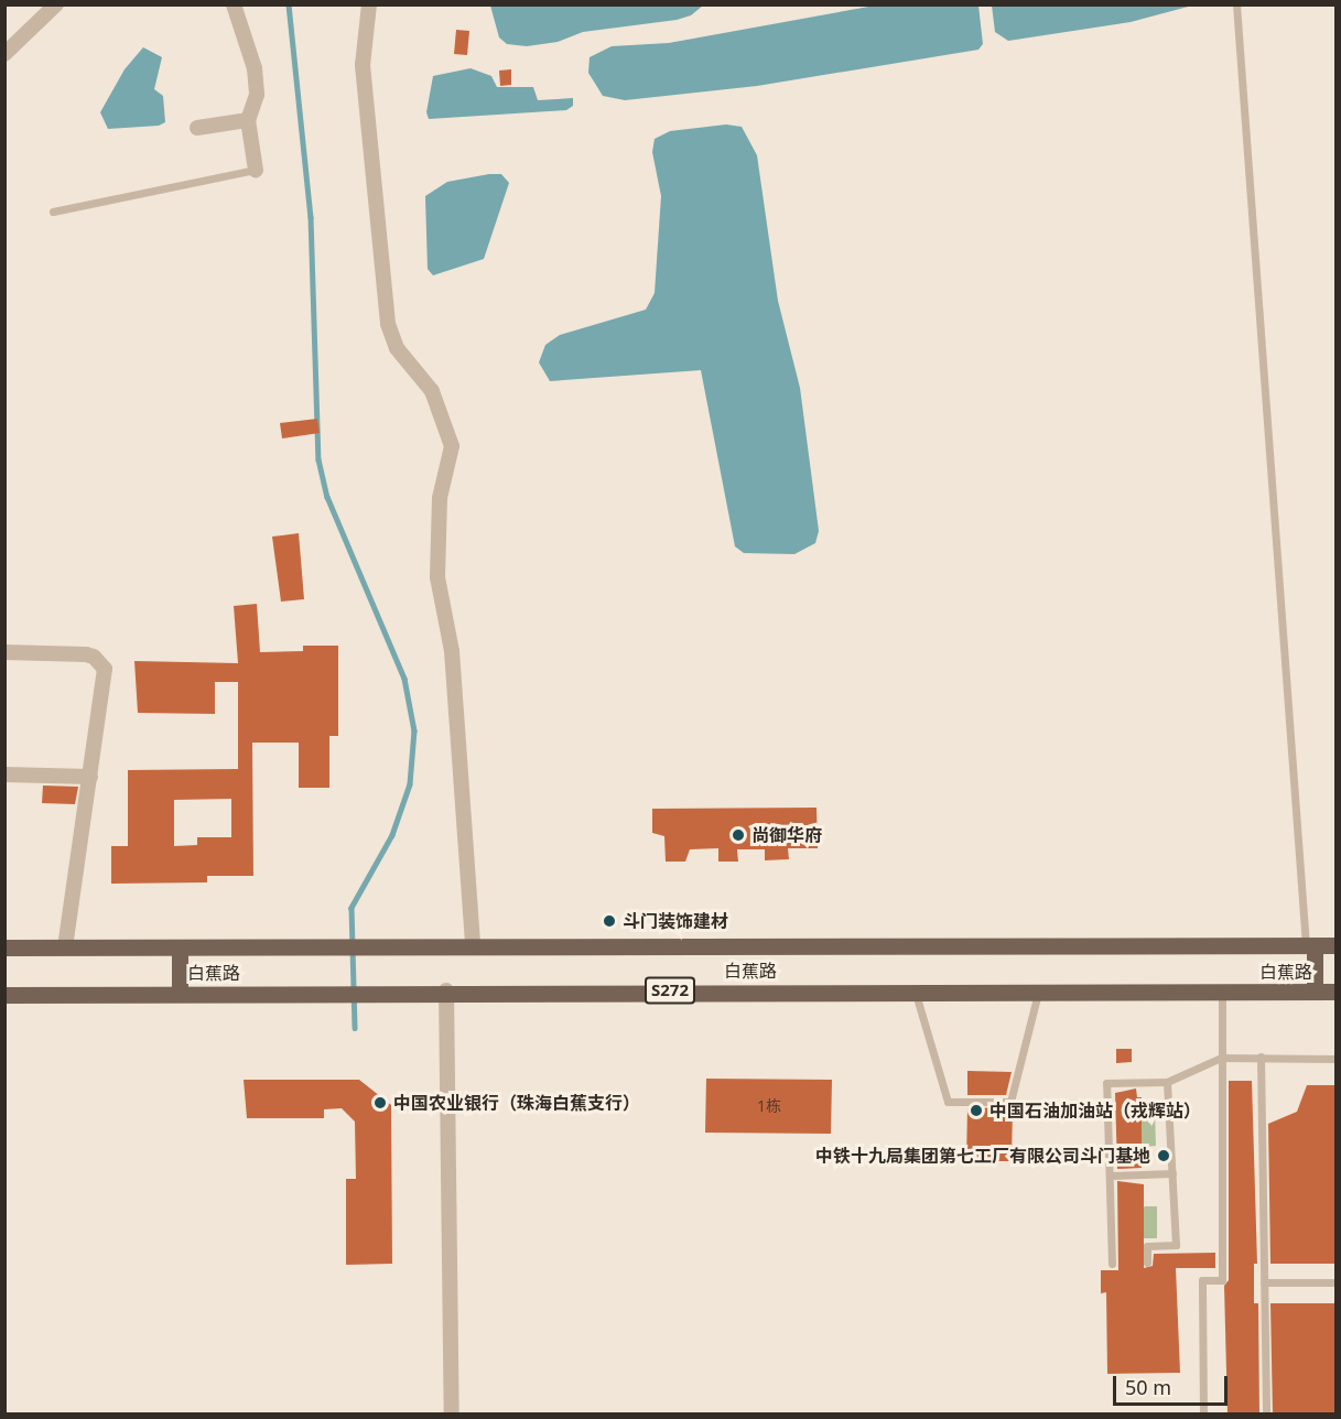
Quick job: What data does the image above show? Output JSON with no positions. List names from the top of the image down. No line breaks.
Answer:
{"streets":{"main road":["白蕉路","S272"]},"places":["尚御华府","斗门装饰建材","中国农业银行（珠海白蕉支行）","中国石油加油站（戎辉站）","中铁十九局集团第七工厂有限公司斗门基地"],"house_numbers":["1栋"],"scale_bar":"50 m"}
